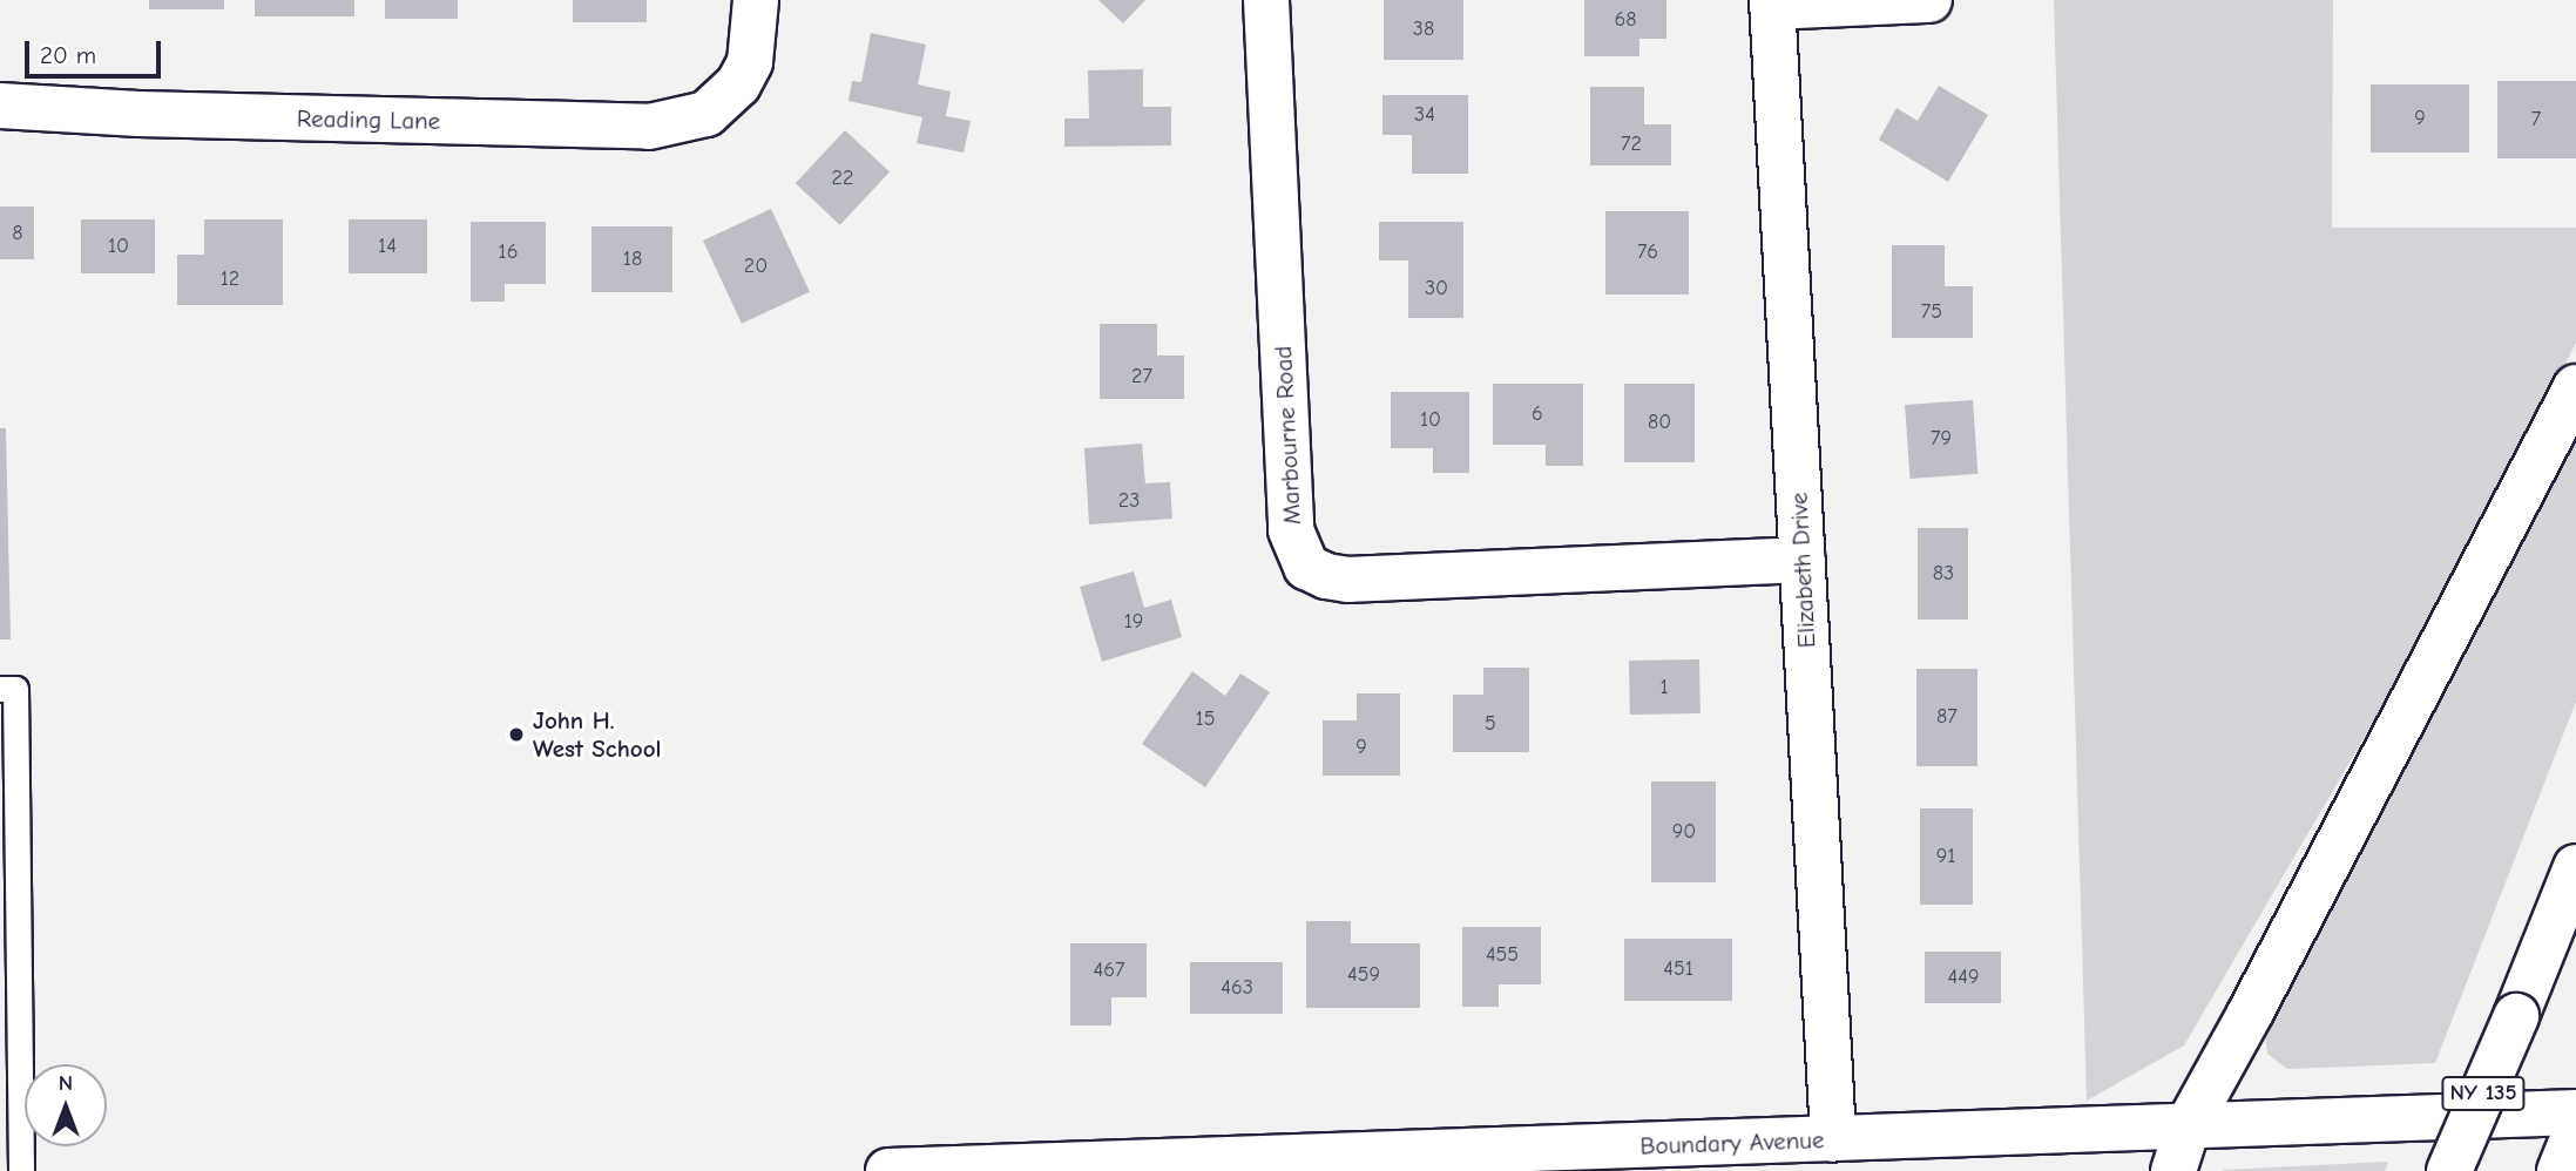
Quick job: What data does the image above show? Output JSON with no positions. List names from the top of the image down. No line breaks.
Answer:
{"streets":{"main road":["Reading Lane","Marbourne Road","Elizabeth Drive","NY 135","Boundary Avenue"]},"crossings":[["Marbourne Road","Elizabeth Drive"],["Elizabeth Drive","Boundary Avenue"]],"places":["John H. West School"],"house_numbers":["68","38","34","9","7","72","22","8","10","14","16","76","18","20","12","30","75","27","6","10","80","79","23","83","19","1","87","15","5","9","90","91","455","451","467","459","449","463"],"scale_bar":"20 m","north":"top"}
